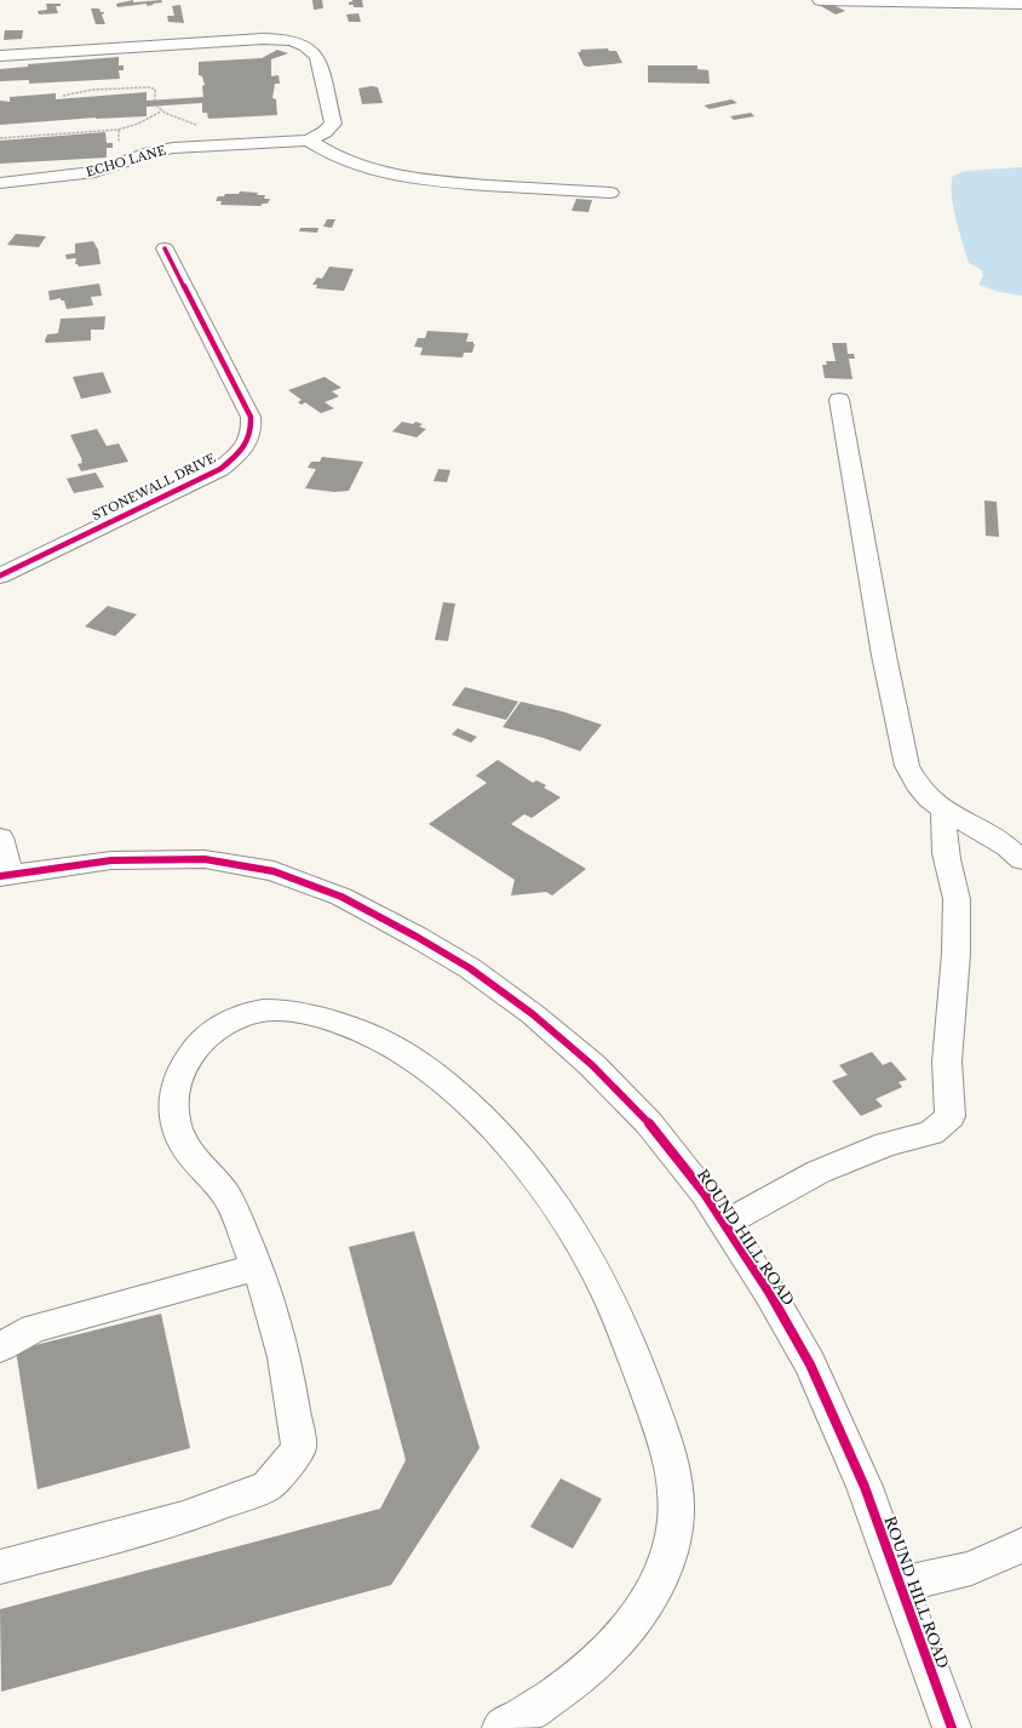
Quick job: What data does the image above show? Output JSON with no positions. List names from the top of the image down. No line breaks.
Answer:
{"streets":{"street":["ECHO LANE","STONEWALL DRIVE","ROUND HILL ROAD"]}}
